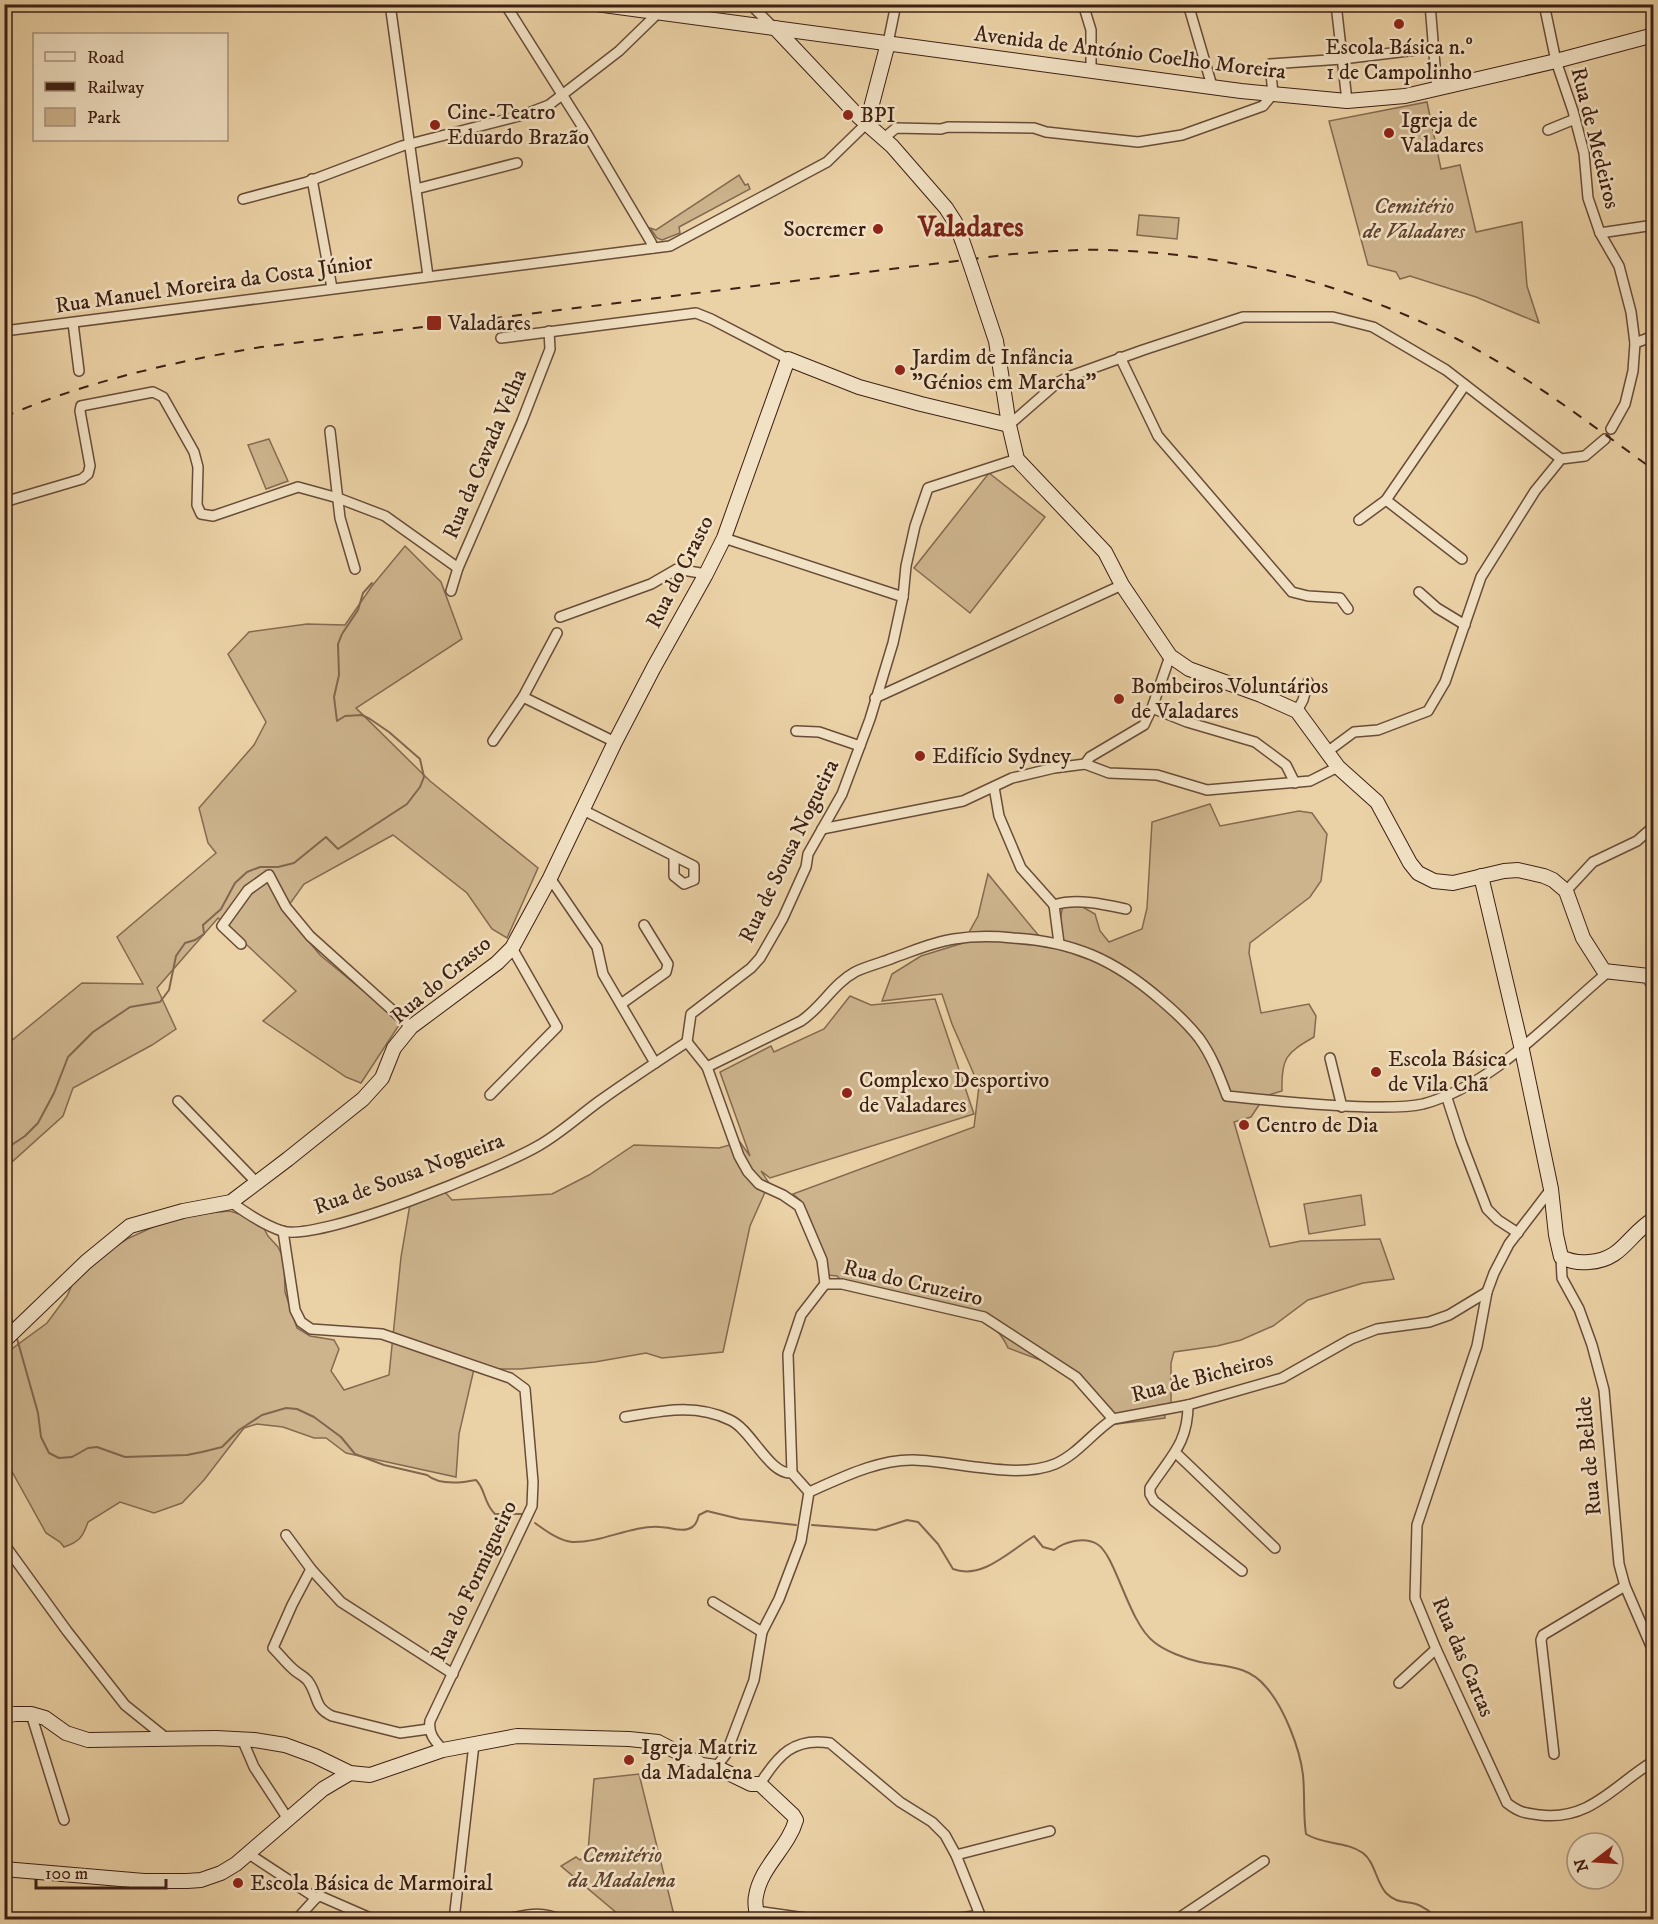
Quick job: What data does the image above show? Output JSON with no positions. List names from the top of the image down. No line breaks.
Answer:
{"streets":{"street":["Avenida de António Coelho Moreira","Rua de Medeiros","Rua Manuel Moreira da Costa Júnior","Rua da Cavada Velha","Rua do Crasto","Rua de Sousa Nogueira","Rua do Cruzeiro","Rua de Bicheiros","Rua de Belide","Rua do Formigueiro","Rua das Cartas"]},"crossings":[["Avenida de António Coelho Moreira","Rua de Medeiros"],["Rua do Crasto","Rua de Sousa Nogueira"],["Rua de Sousa Nogueira","Rua do Formigueiro"],["Rua do Cruzeiro","Rua de Bicheiros"],["Rua de Bicheiros","Rua das Cartas"]],"districts":["Valadares"],"parks":["Cemitério de Valadares","Cemitério da Madalena"],"places":{"other":["Escola Básica n.º 1 de Campolinho","BPI","Cine-Teatro Eduardo Brazão","Igreja de Valadares","Socremer","Jardim de Infância \"Génios em Marcha\"","Bombeiros Voluntários de Valadares","Edifício Sydney","Escola Básica de Vila Chã","Complexo Desportivo de Valadares","Centro de Dia","Igreja Matriz da Madalena","Escola Básica de Marmoiral"],"transit":["Valadares"]},"legend":["Road","Railway","Park"],"scale_bar":"100 m","north":"left"}
